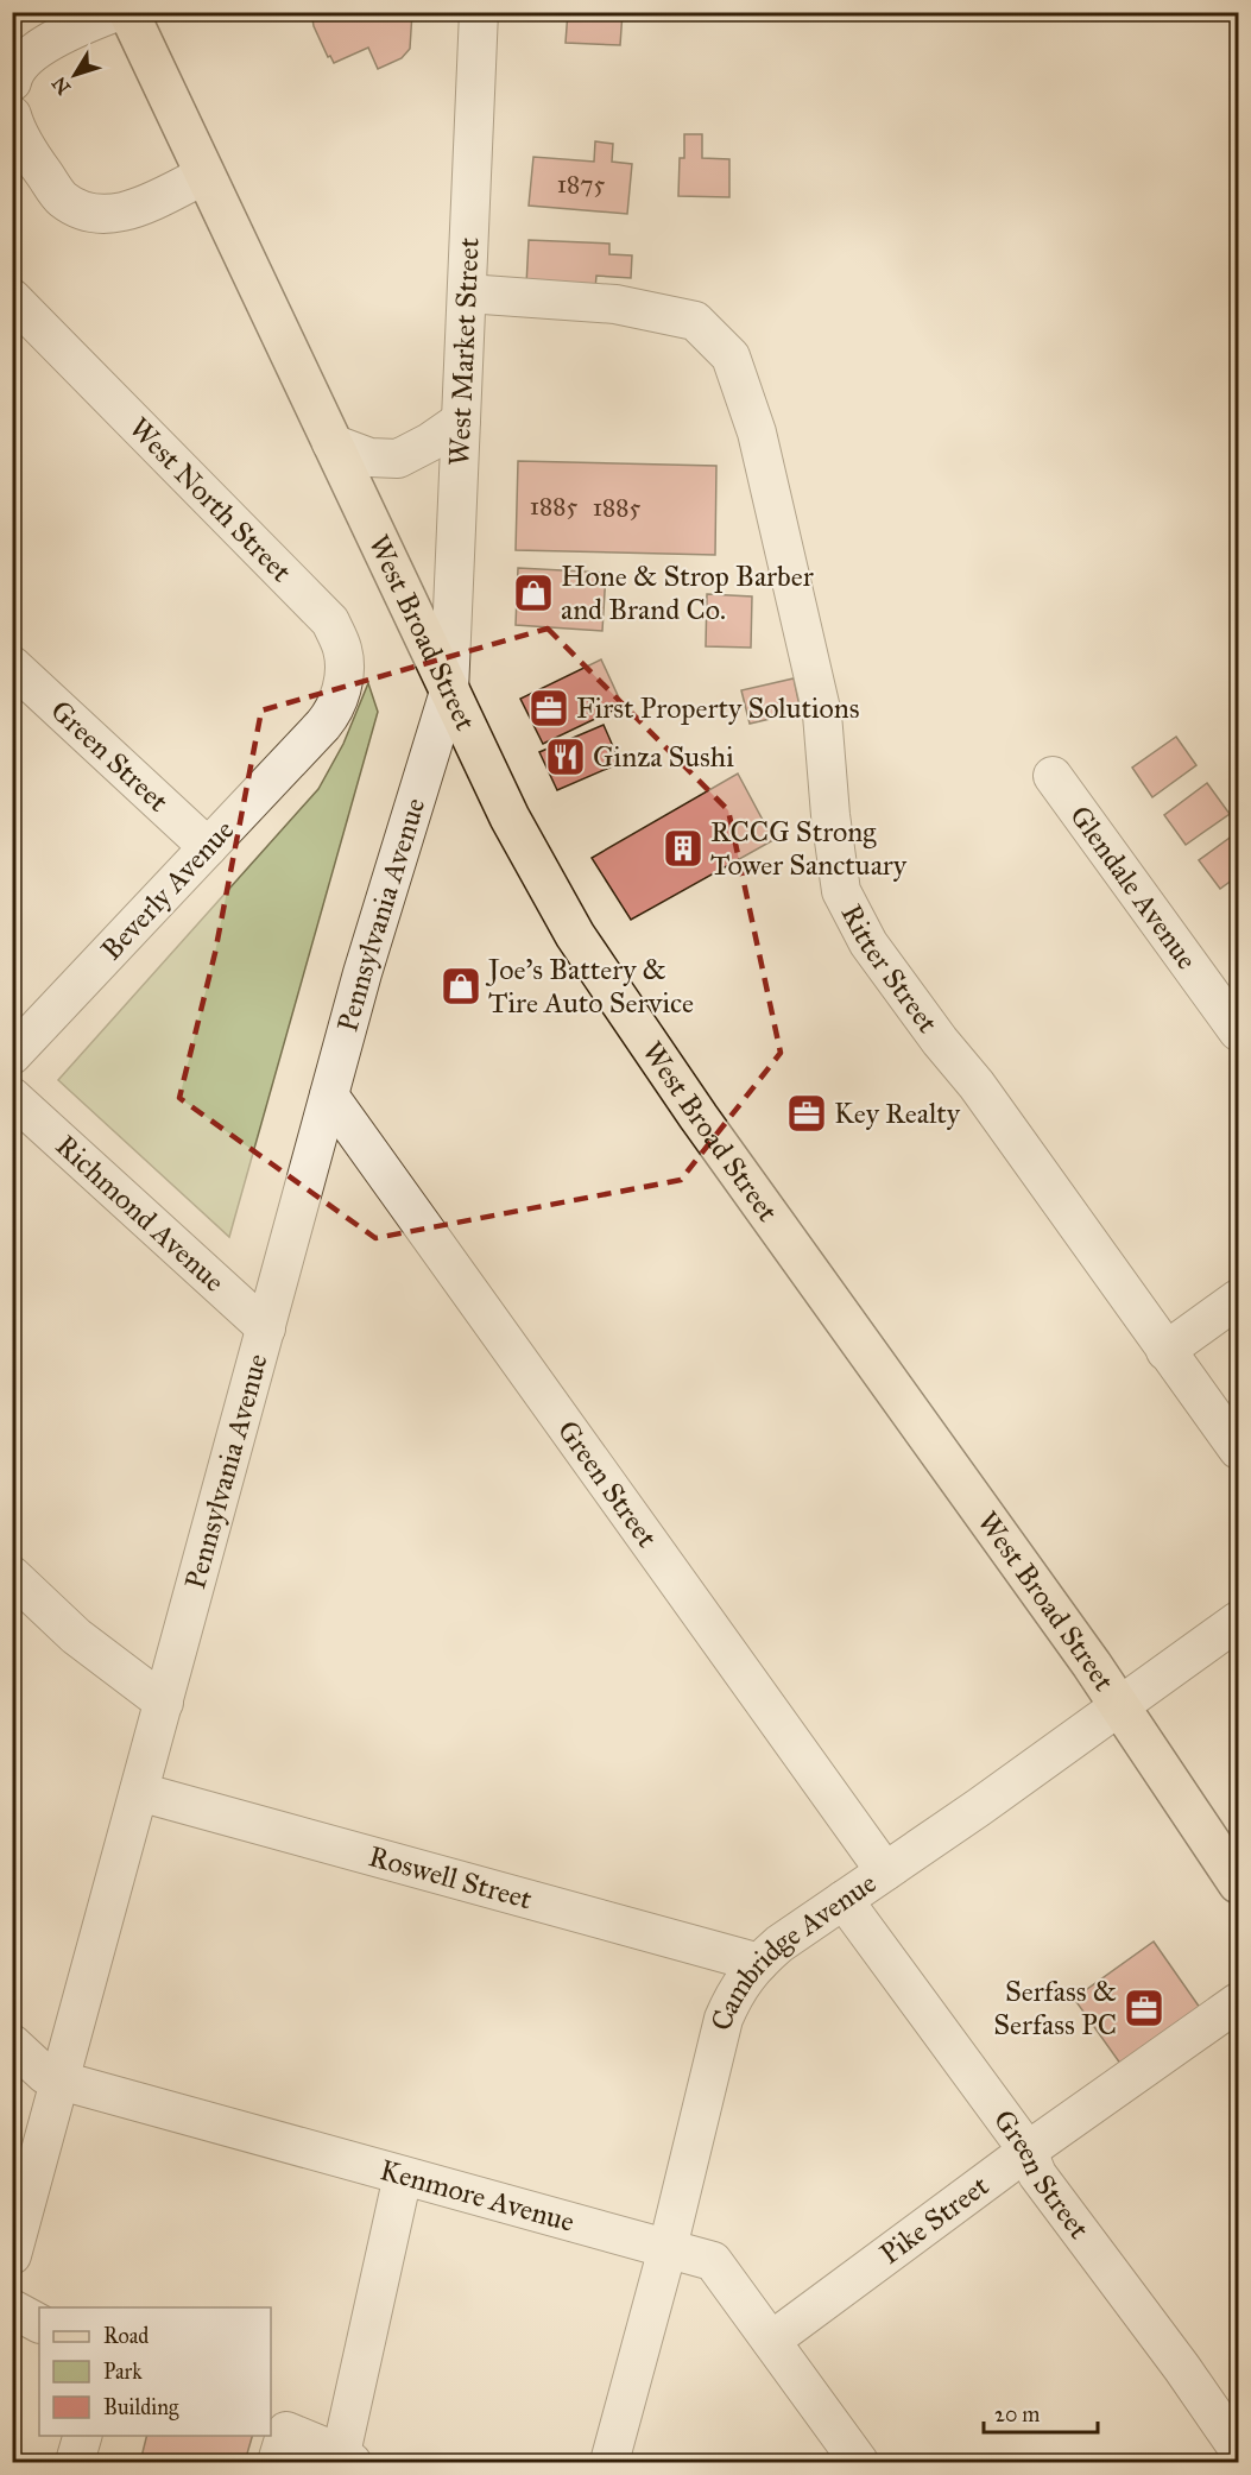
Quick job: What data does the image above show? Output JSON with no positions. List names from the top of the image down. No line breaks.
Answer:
{"streets":{"main road":["West Broad Street"],"street":["West Market Street","West North Street","Green Street","Glendale Avenue","Beverly Avenue","Pennsylvania Avenue","Ritter Street","Richmond Avenue","Roswell Street","Cambridge Avenue","Kenmore Avenue","Pike Street"]},"crossings":[["West Market Street","West Broad Street"],["West Market Street","Pennsylvania Avenue"],["West Market Street","Ritter Street"],["West North Street","Beverly Avenue"],["West Broad Street","Pennsylvania Avenue"],["West Broad Street","Cambridge Avenue"],["Green Street","Beverly Avenue"],["Green Street","Pennsylvania Avenue"],["Green Street","Cambridge Avenue"],["Green Street","Pike Street"],["Pennsylvania Avenue","Richmond Avenue"],["Pennsylvania Avenue","Roswell Street"],["Pennsylvania Avenue","Kenmore Avenue"],["Roswell Street","Cambridge Avenue"],["Cambridge Avenue","Kenmore Avenue"],["Kenmore Avenue","Pike Street"]],"places":{"shop":["Hone & Strop Barber and Brand Co.","Joe's Battery & Tire Auto Service"],"office":["First Property Solutions","Key Realty","Serfass & Serfass PC"],"restaurant":["Ginza Sushi"],"building":["RCCG Strong Tower Sanctuary"]},"house_numbers":["1875","1885","1885"],"legend":["Road","Park","Building"],"scale_bar":"20 m","north":"bottom left"}
